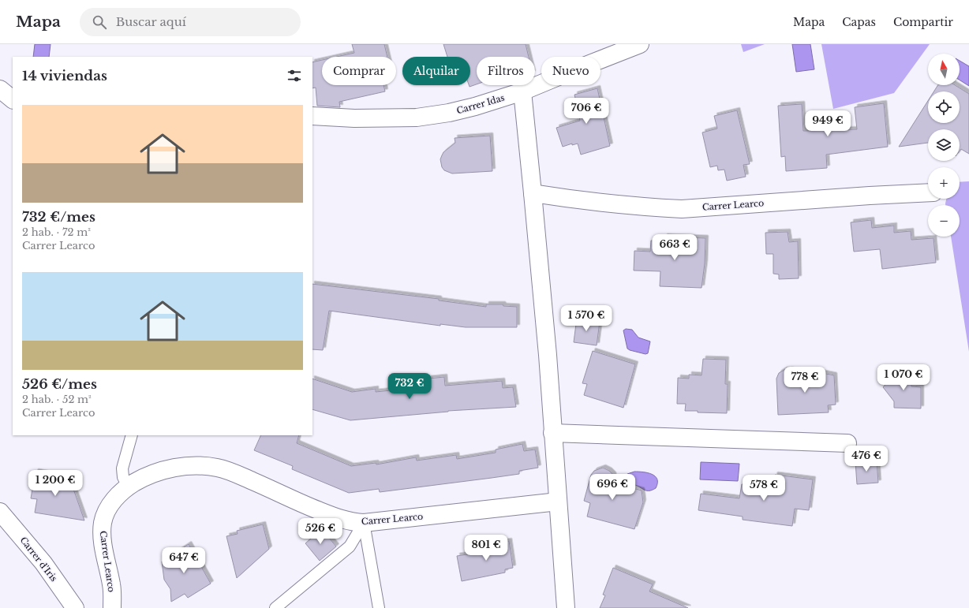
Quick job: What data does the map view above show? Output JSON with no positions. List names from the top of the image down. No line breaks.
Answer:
{"streets":{"street":["Carrer Idas","Carrer Learco","Carrer d'Iris"]},"north":"top","page":{"header":"Mapa","search":"Buscar aquí","nav":["Mapa","Capas","Compartir"],"map_buttons":["+","−"],"chip":["Comprar","Alquilar","Filtros","Nuevo"],"heading":"14 viviendas","list":[{"name":"732 €/mes","note":"2 hab. · 72 m² · Carrer Learco"},{"name":"526 €/mes","note":"2 hab. · 52 m² · Carrer Learco"}],"price":["706 €","949 €","663 €","1 570 €","1 070 €","778 €","732 €","476 €","1 200 €","696 €","578 €","526 €","801 €","647 €"]}}
